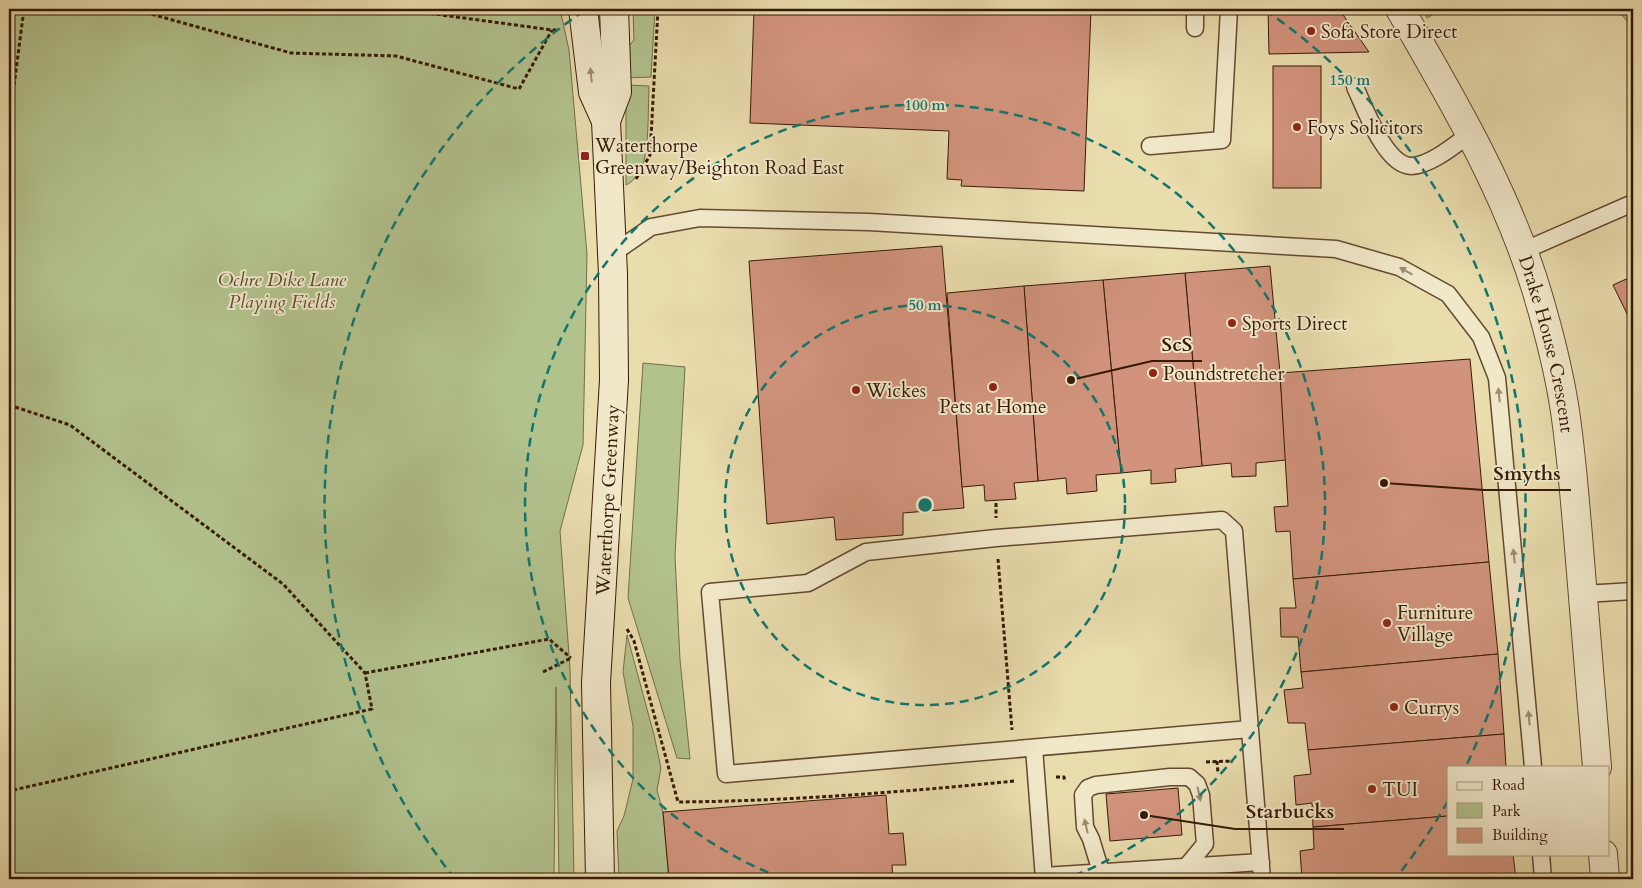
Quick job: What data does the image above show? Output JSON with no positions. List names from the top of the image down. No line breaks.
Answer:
{"streets":{"street":["Drake House Crescent","Waterthorpe Greenway"]},"parks":["Ochre Dike Lane Playing Fields"],"places":{"other":["Sofa Store Direct","Foys Solicitors","Sports Direct","Poundstretcher","ScS","Pets at Home","Wickes","Smyths","Furniture Village","Currys","TUI","Starbucks"],"transit":["Waterthorpe Greenway/Beighton Road East"]},"legend":["Road","Park","Building"],"rings":["150 m","100 m","50 m"]}
